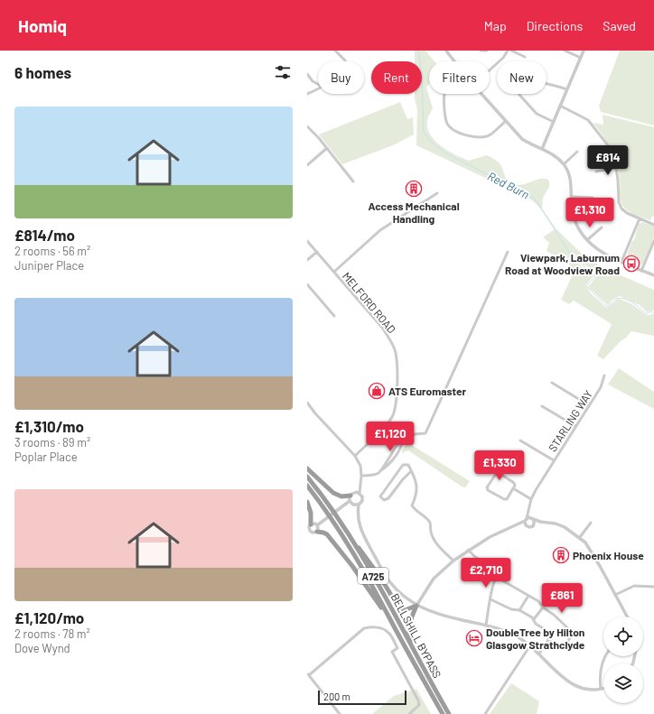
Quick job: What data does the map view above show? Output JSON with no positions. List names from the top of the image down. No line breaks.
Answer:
{"streets":{"highway":["A725","BELLSHILL BYPASS"],"street":["MELFORD ROAD","STARLING WAY"]},"water":["Red Burn"],"places":{"building":["Access Mechanical Handling","Phoenix House"],"bus stop":["Viewpark, Laburnum Road at Woodview Road"],"shop":["ATS Euromaster"],"hotel":["DoubleTree by Hilton Glasgow Strathclyde"]},"scale_bar":"200 m","page":{"header":"Homiq","nav":["Map","Directions","Saved"],"heading":"6 homes","chip":["Buy","Rent","Filters","New"],"list":[{"name":"£814/mo","note":"2 rooms · 56 m² · Juniper Place"},{"name":"£1,310/mo","note":"3 rooms · 89 m² · Poplar Place"},{"name":"£1,120/mo","note":"2 rooms · 78 m² · Dove Wynd"}],"price":["£814","£1,310","£1,120","£1,330","£2,710","£861"],"scale":"200 m"}}
